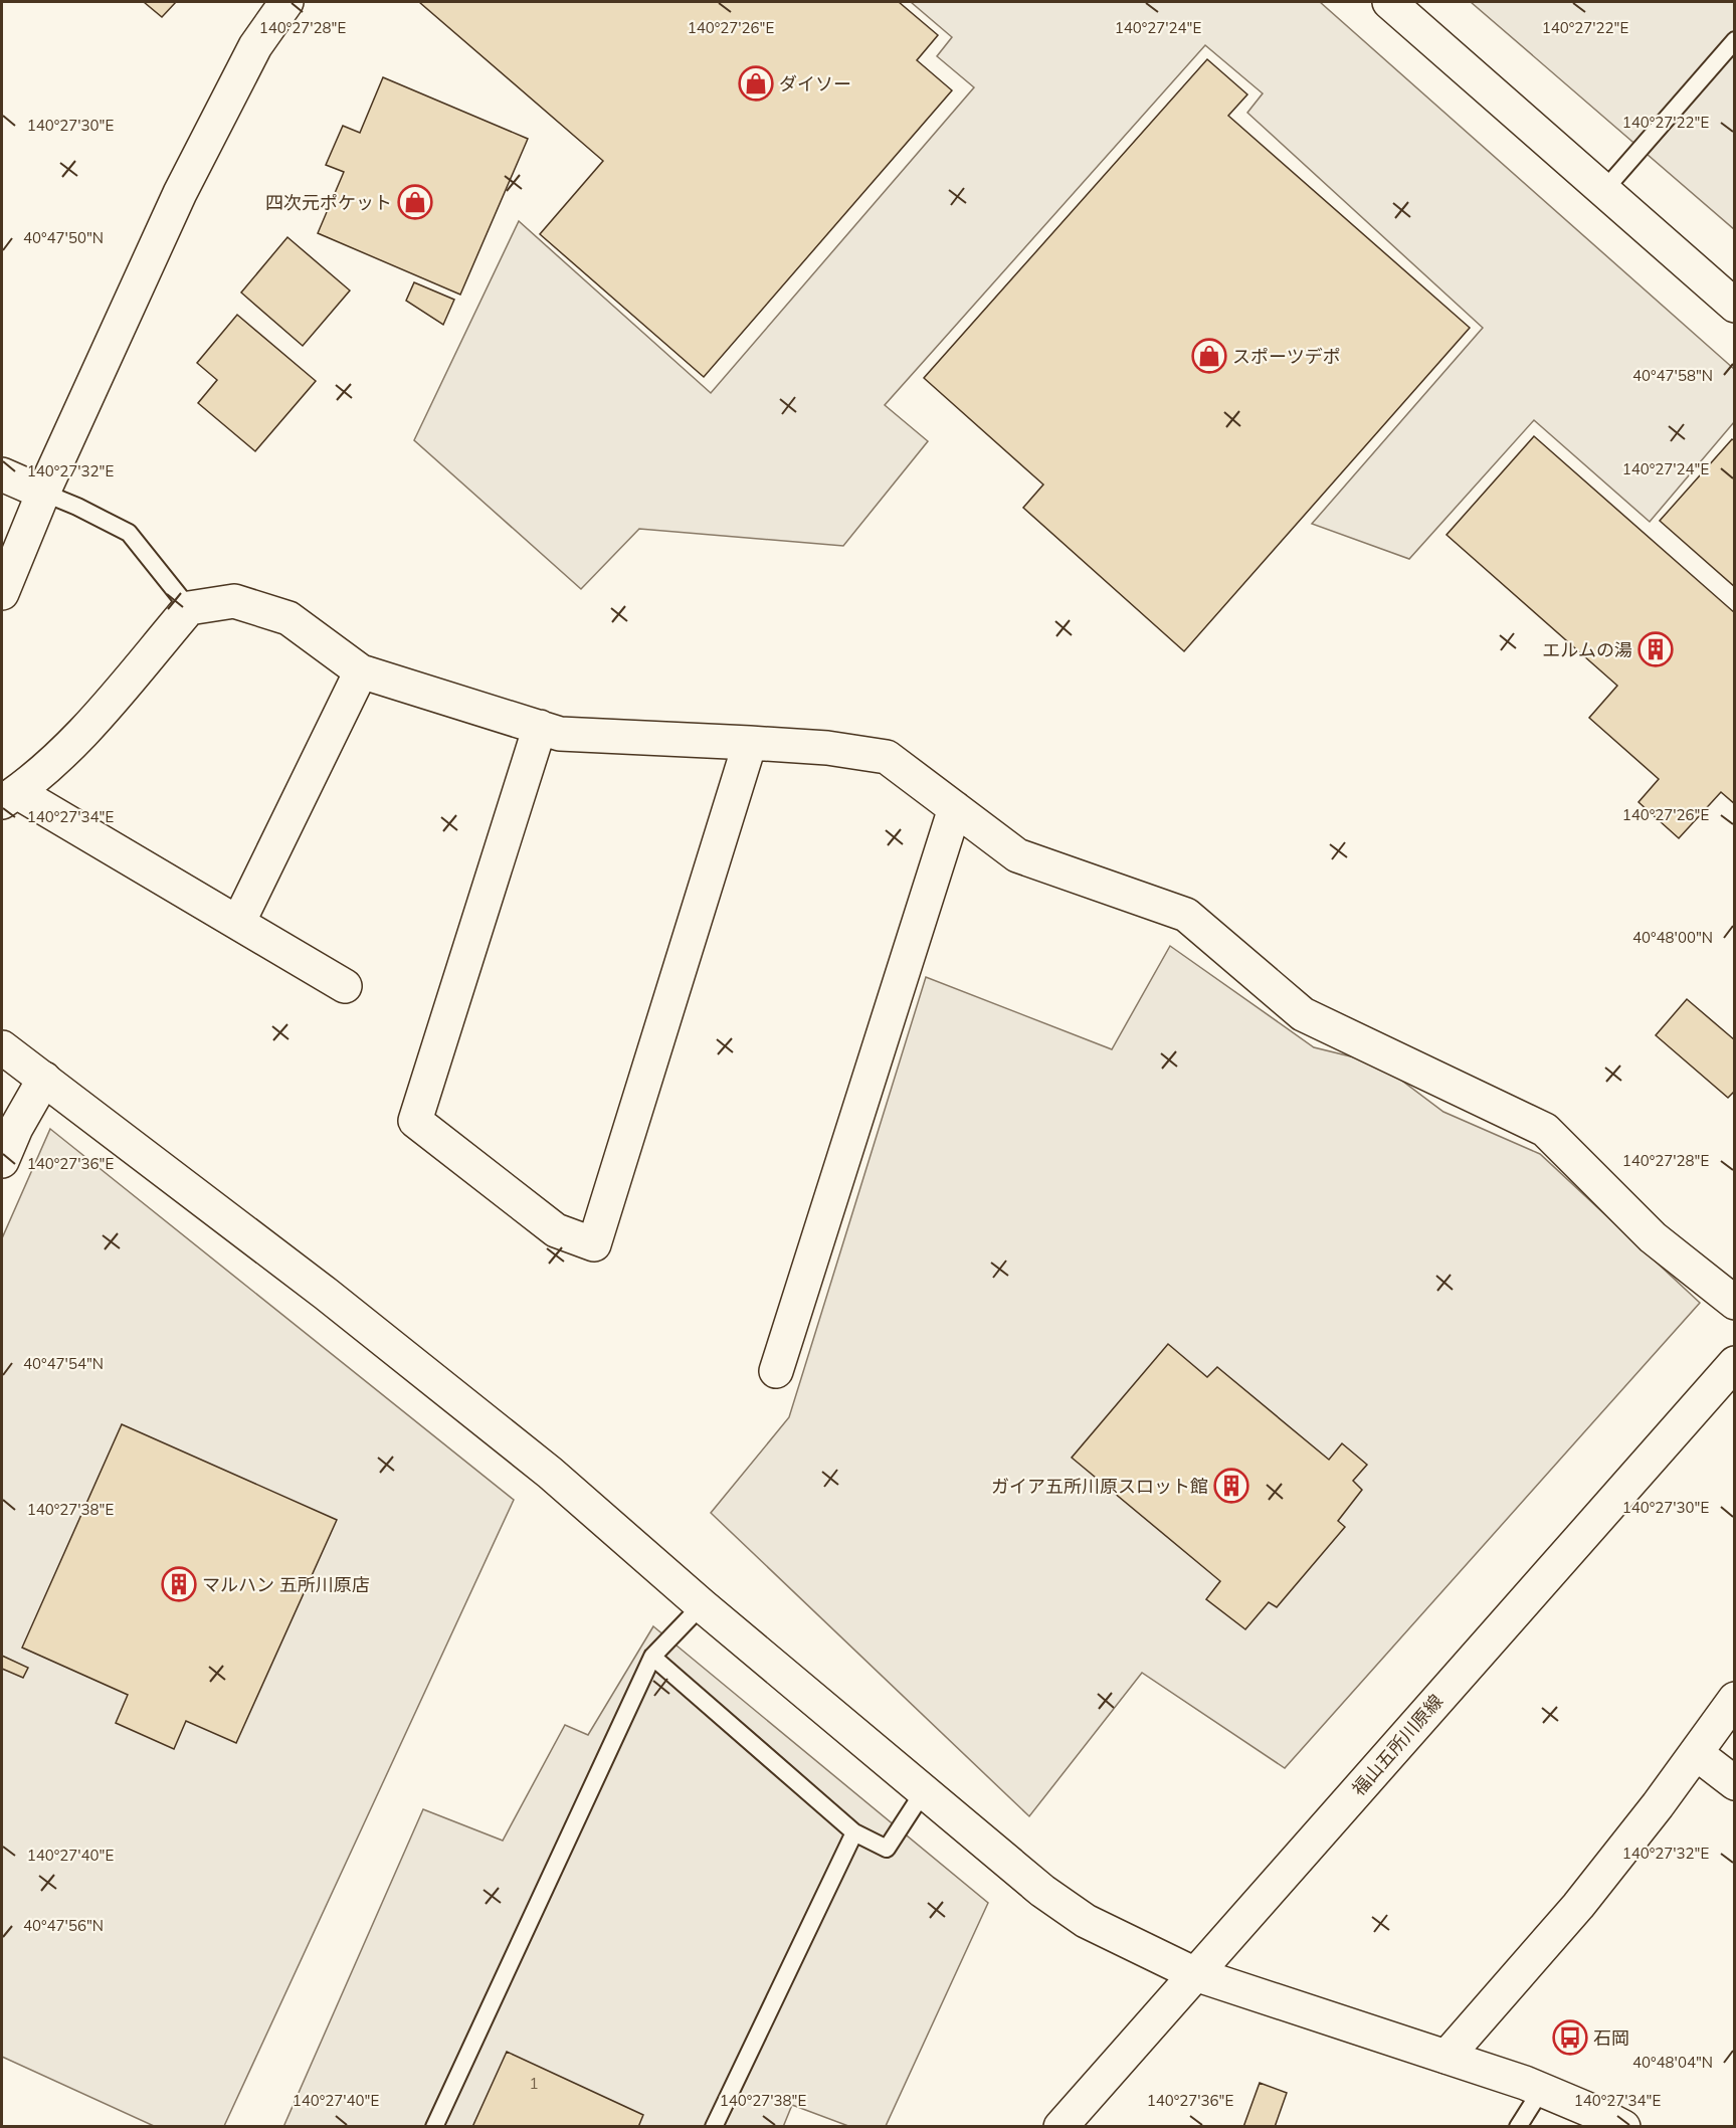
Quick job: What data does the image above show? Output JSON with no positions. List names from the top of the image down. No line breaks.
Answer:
{"streets":{"street":["福山五所川原線"]},"places":{"shop":["ダイソー","四次元ポケット","スポーツデポ"],"building":["エルムの湯","ガイア五所川原スロット館","マルハン 五所川原店"],"bus stop":["石岡"]},"house_numbers":["1"],"coordinates":["140°27'28\"E","140°27'26\"E","140°27'24\"E","140°27'22\"E","140°27'30\"E","40°47'50\"N","40°47'58\"N","140°27'32\"E","140°27'34\"E","40°48'00\"N","140°27'36\"E","40°47'54\"N","140°27'38\"E","140°27'40\"E","40°47'56\"N","40°48'04\"N"]}
